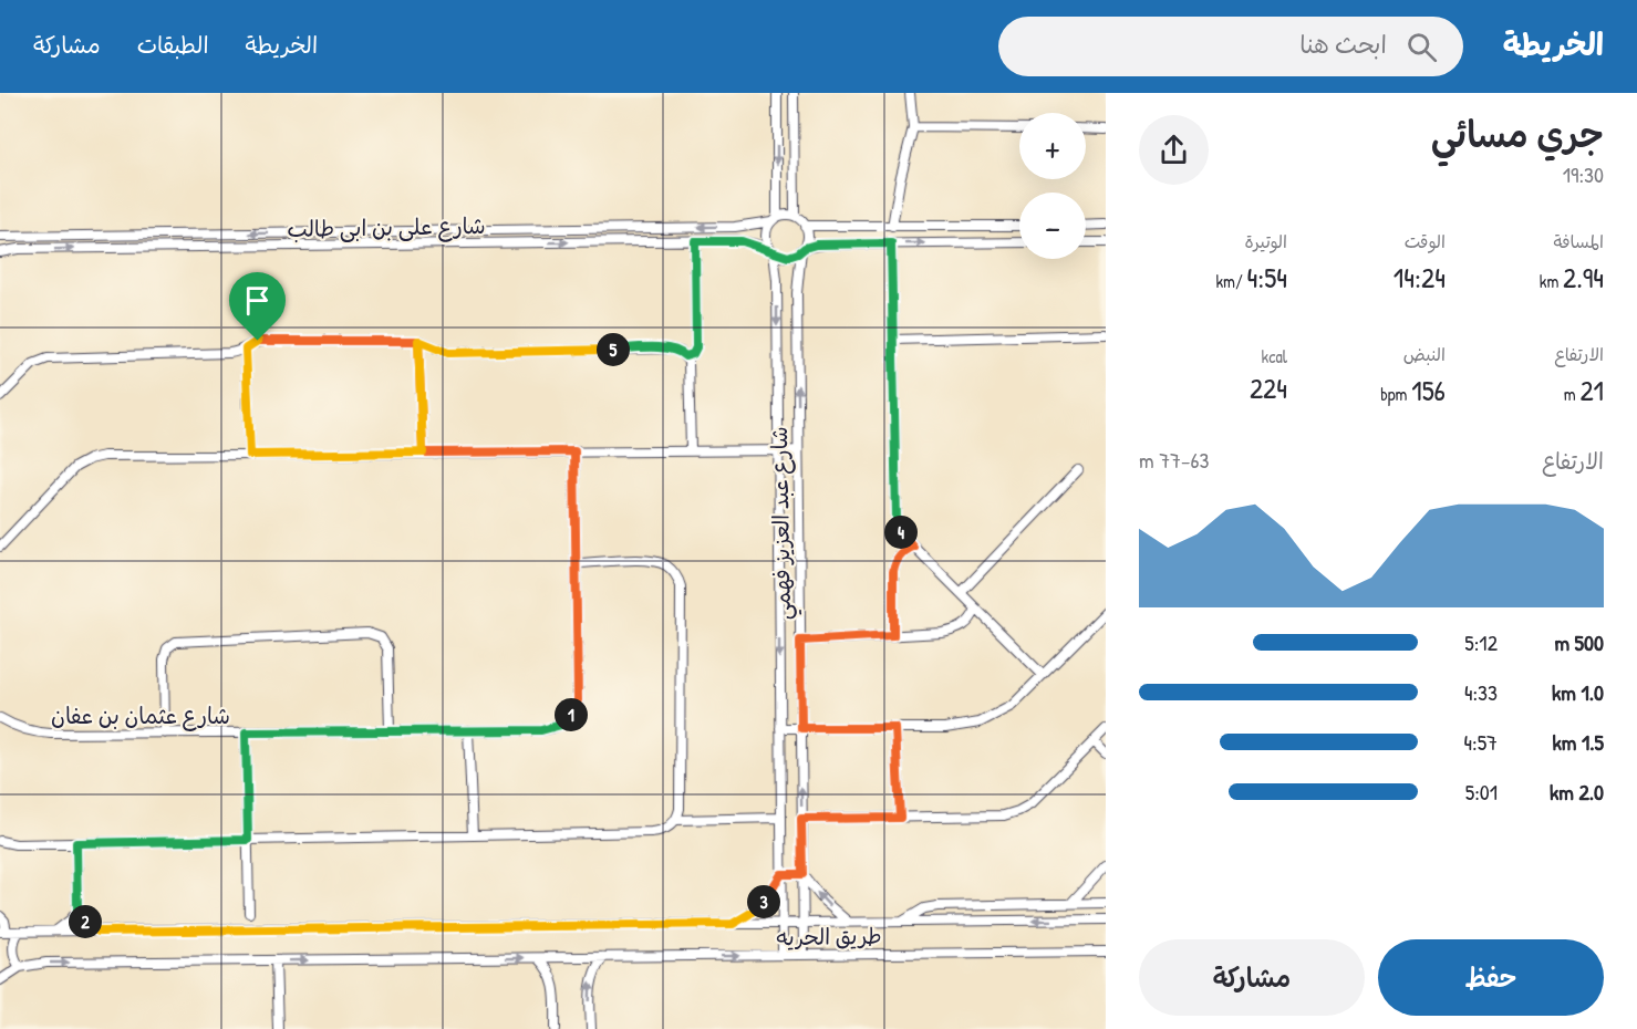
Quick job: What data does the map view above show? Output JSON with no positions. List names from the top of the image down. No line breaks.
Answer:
{"streets":{"street":["شارع على بن ابى طالب","شارع عبد العزيز فهمي","شارع عثمان بن عفان","طريق الحريه"]},"crossings":[["شارع على بن ابى طالب","شارع عبد العزيز فهمي"],["شارع عبد العزيز فهمي","طريق الحريه"]],"page":{"header":"الخريطة","search":"ابحث هنا","nav":["الخريطة","الطبقات","مشاركة"],"heading":["جري مسائي","19:30"],"map_buttons":["+","−"],"stats":[["المسافة","2.94 km"],["الوقت","14:24"],["الوتيرة","4:54 /km"],["الارتفاع","21 m"],["النبض","156 bpm"],["kcal","224"]],"pins":["5","4","1","3","2"],"chart":["الارتفاع","63–77 m"],"list":[{"name":"500 m","note":"5:12"},{"name":"1.0 km","note":"4:33"},{"name":"1.5 km","note":"4:57"},{"name":"2.0 km","note":"5:01"}],"buttons":["حفظ","مشاركة"]}}
